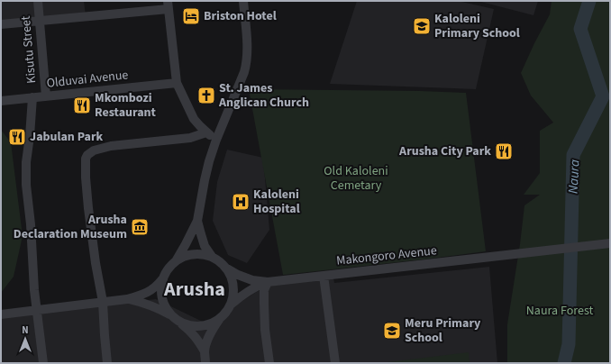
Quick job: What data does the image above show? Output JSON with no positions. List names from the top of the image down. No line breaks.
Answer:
{"streets":{"street":["Kisutu Street","Olduvai Avenue","Makongoro Avenue"]},"crossings":[["Kisutu Street","Olduvai Avenue"]],"districts":["Arusha"],"water":["Naura"],"parks":["Old Kaloleni Cemetary","Naura Forest"],"places":{"hotel":["Briston Hotel"],"school or university":["Kaloleni Primary School","Meru Primary School"],"church":["St. James Anglican Church"],"restaurant":["Mkombozi Restaurant","Jabulan Park","Arusha City Park"],"hospital":["Kaloleni Hospital"],"museum":["Arusha Declaration Museum"]},"north":"top"}
